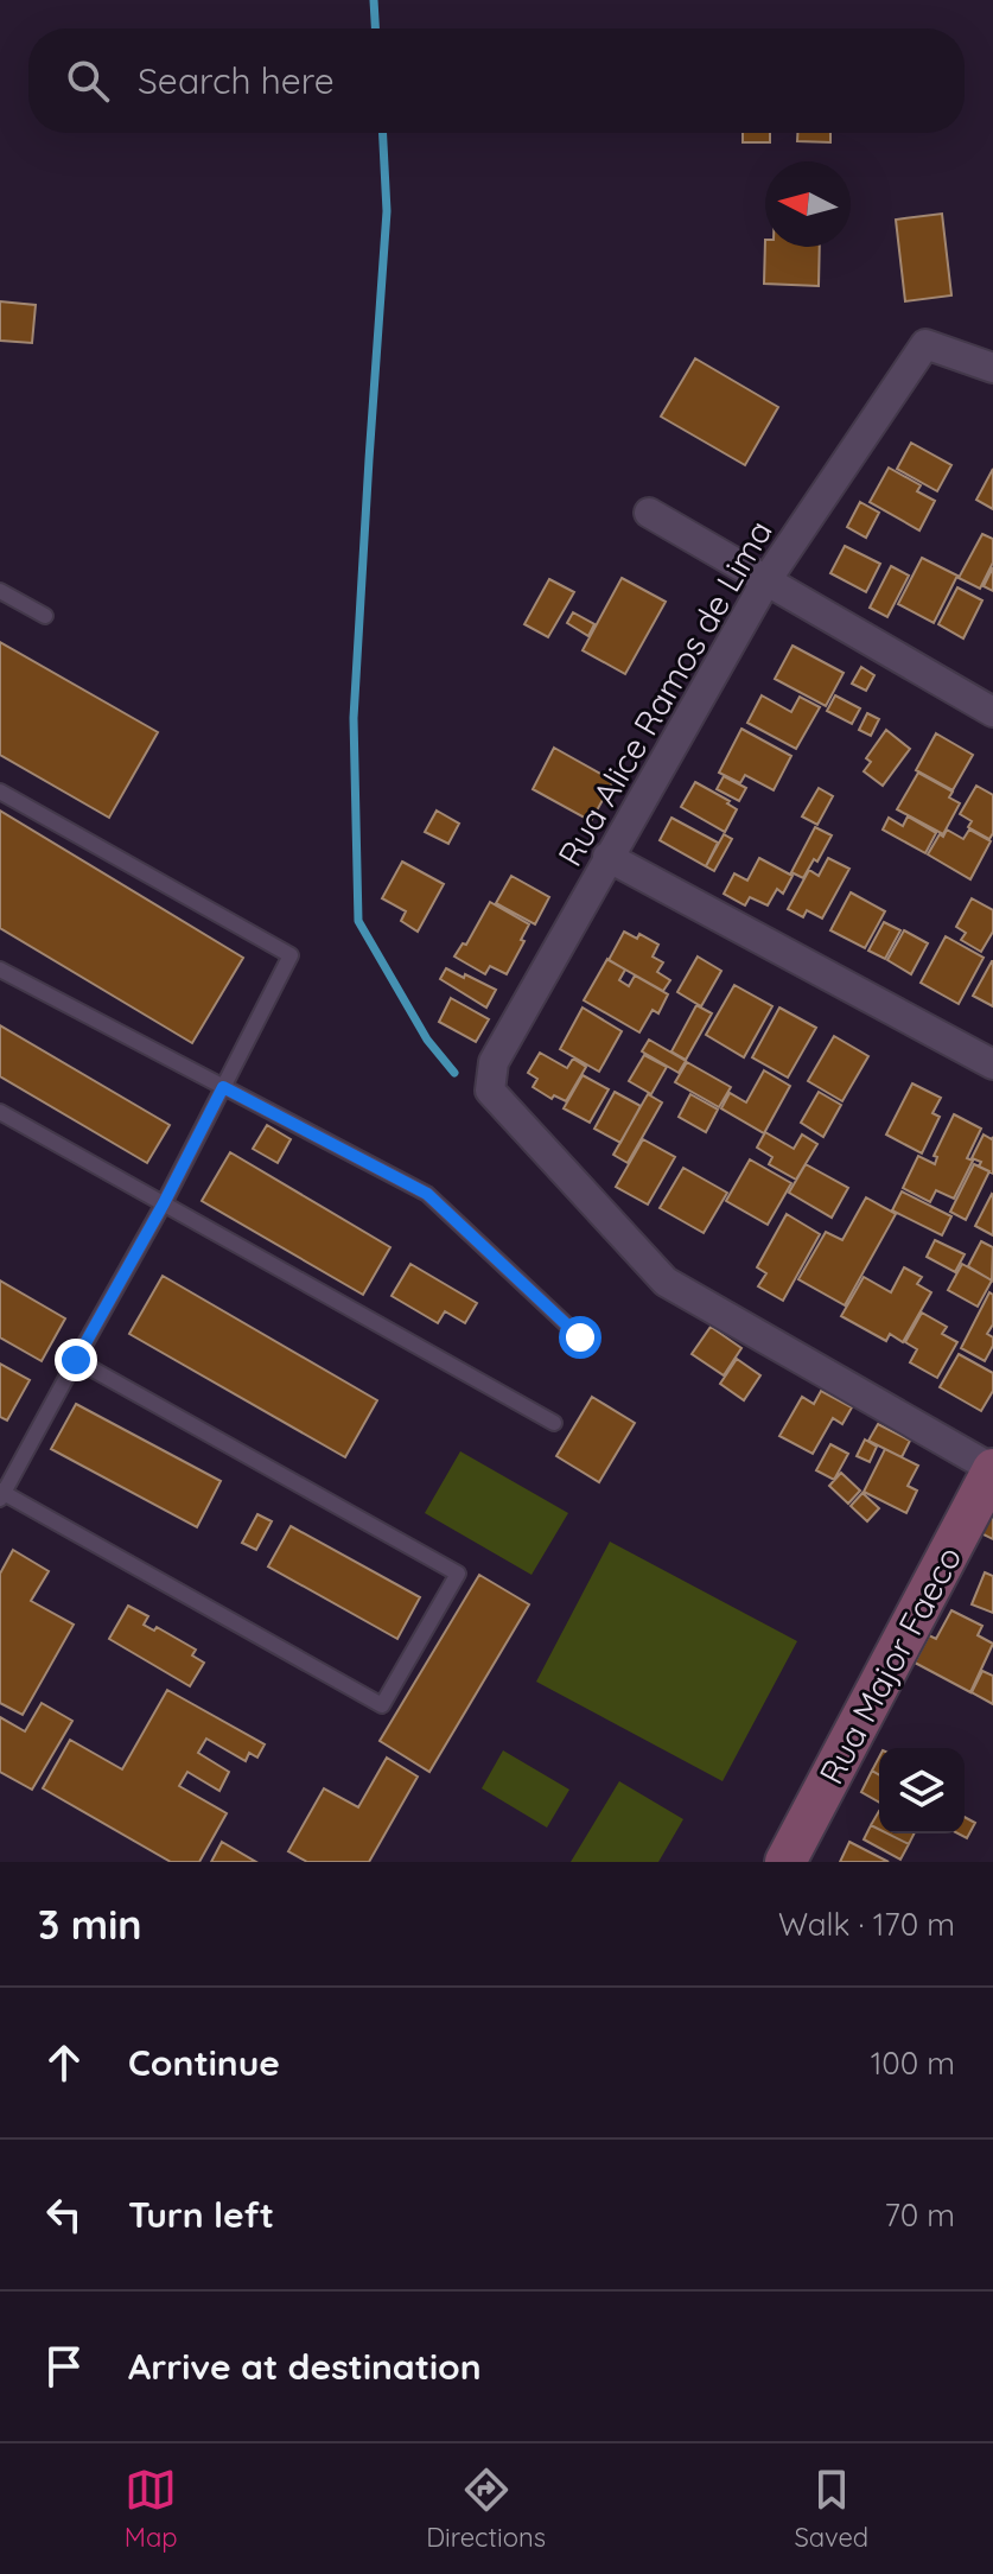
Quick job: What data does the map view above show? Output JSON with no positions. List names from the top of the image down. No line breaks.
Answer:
{"streets":{"street":["Rua Alice Ramos de Lima","Rua Major Faeco"]},"crossings":[["Rua Alice Ramos de Lima","Rua Major Faeco"]],"north":"left","page":{"search":"Search here","heading":["3 min","Walk · 170 m"],"list":[["Continue","100 m"],["Turn left","70 m"],"Arrive at destination"],"nav":["Map","Directions","Saved"]}}
